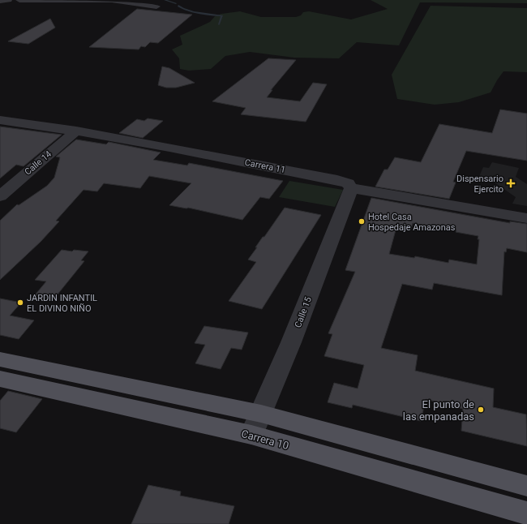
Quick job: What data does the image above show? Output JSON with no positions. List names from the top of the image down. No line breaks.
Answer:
{"streets":{"main road":["Carrera 10"],"street":["Calle 14","Carrera 11","Calle 15"]},"crossings":[["Calle 14","Carrera 11"],["Carrera 11","Calle 15"],["Calle 15","Carrera 10"]],"places":{"health":["Dispensario Ejercito"],"other":["Hotel Casa Hospedaje Amazonas","JARDIN INFANTIL EL DIVINO NIÑO","El punto de las empanadas"]}}
